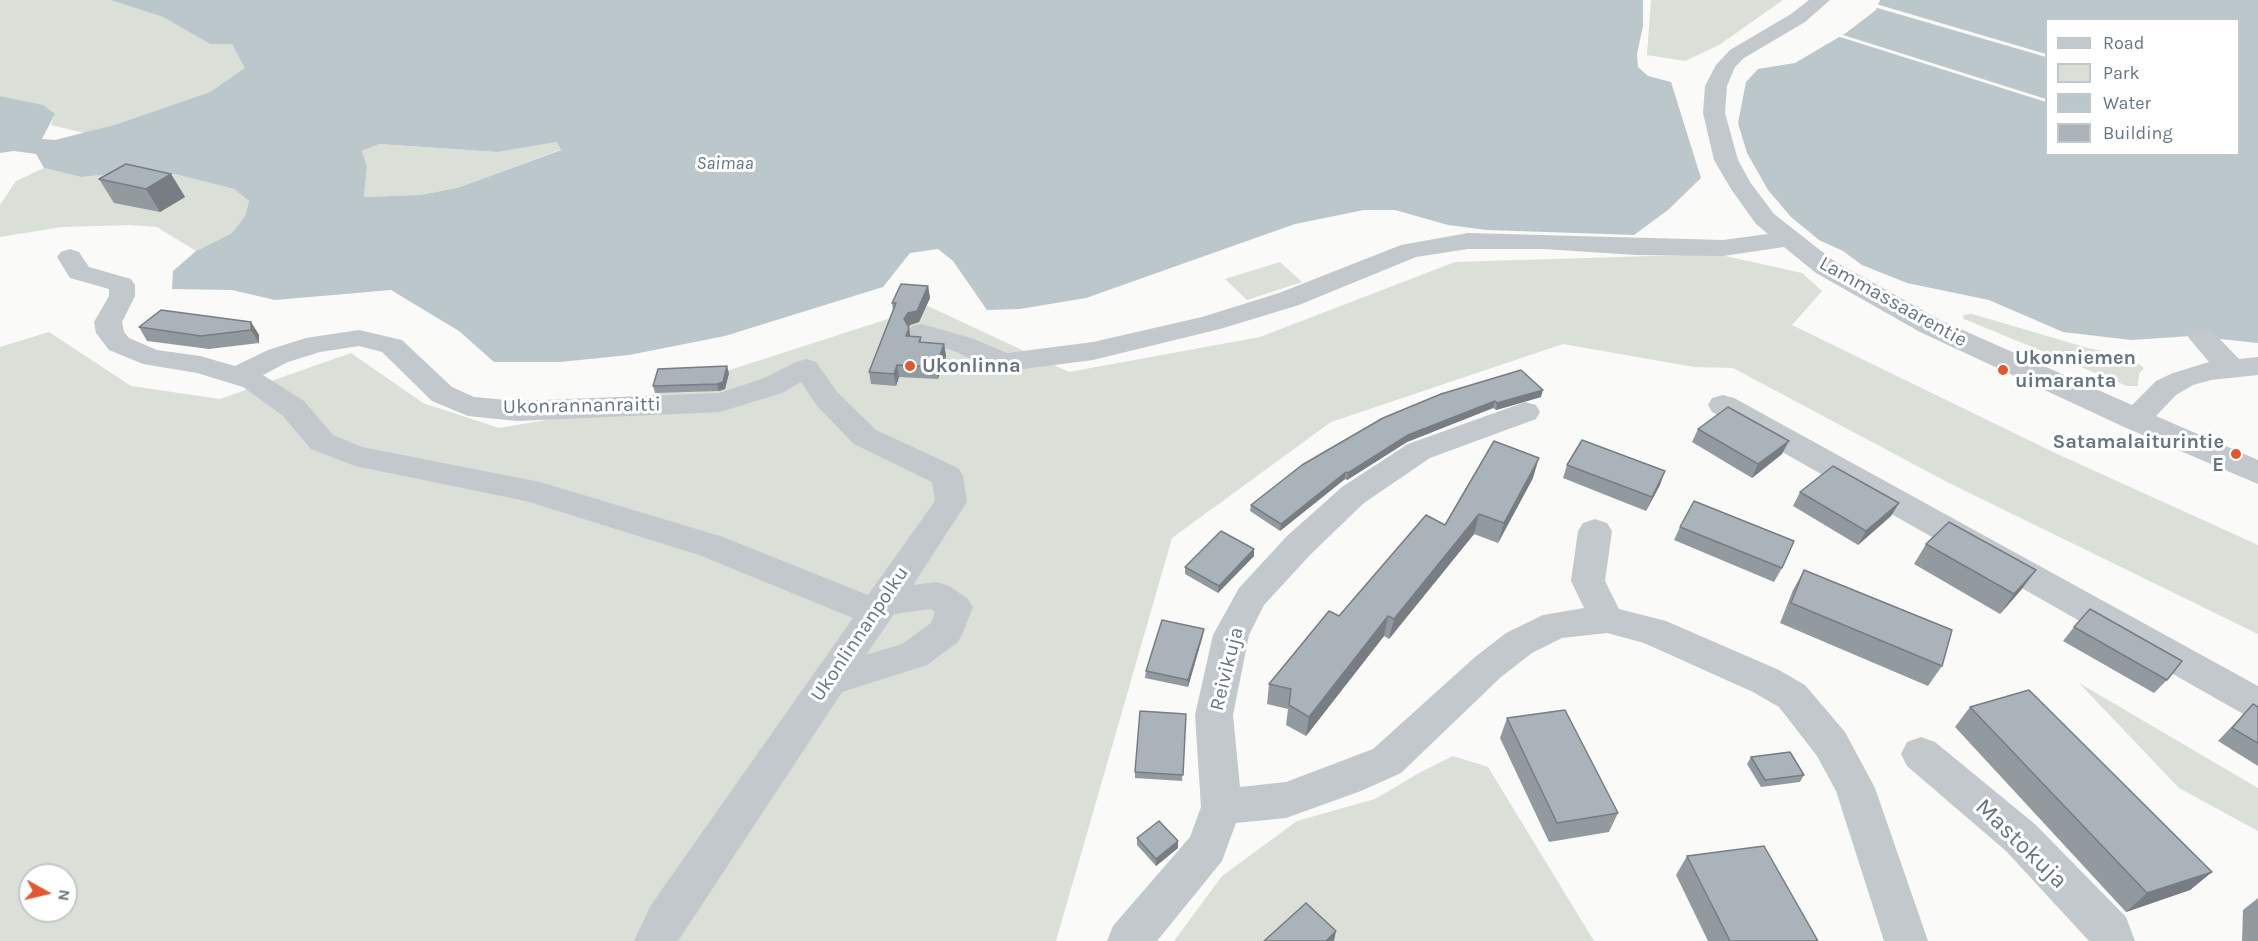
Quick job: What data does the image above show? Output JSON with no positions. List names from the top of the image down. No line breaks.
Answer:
{"streets":{"street":["Lammassaarentie","Ukonrannanraitti","Ukonlinnanpolku","Reivikuja","Mastokuja"]},"crossings":[["Ukonrannanraitti","Ukonlinnanpolku"]],"water":["Saimaa"],"places":["Ukonlinna","Ukonniemen uimaranta","Satamalaiturintie E"],"legend":["Road","Park","Water","Building"],"north":"right"}
